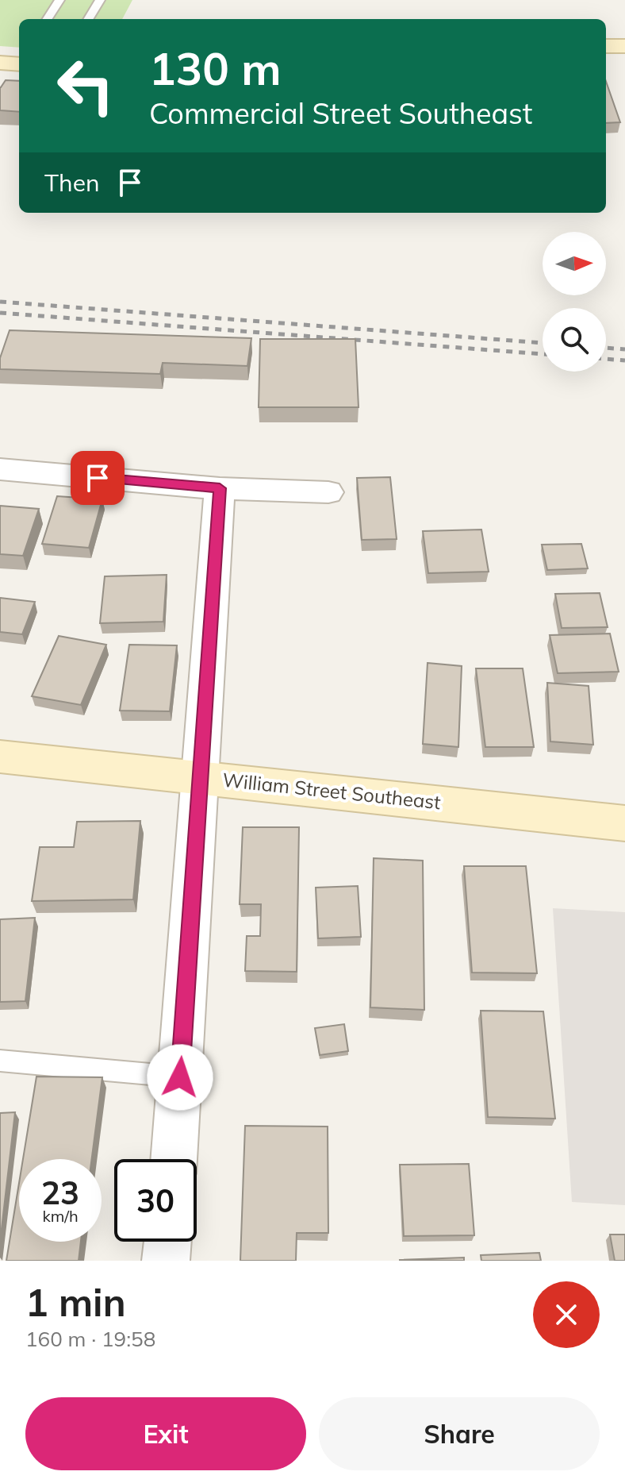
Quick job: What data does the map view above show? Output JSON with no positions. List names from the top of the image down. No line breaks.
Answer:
{"streets":{"street":["William Street Southeast"]},"north":"right","page":{"turn":["130 m","Commercial Street Southeast"],"then":"Then","speed":"23 km/h","limit":"30","heading":["1 min","160 m · 19:58"],"buttons":["Exit","Share"]}}
